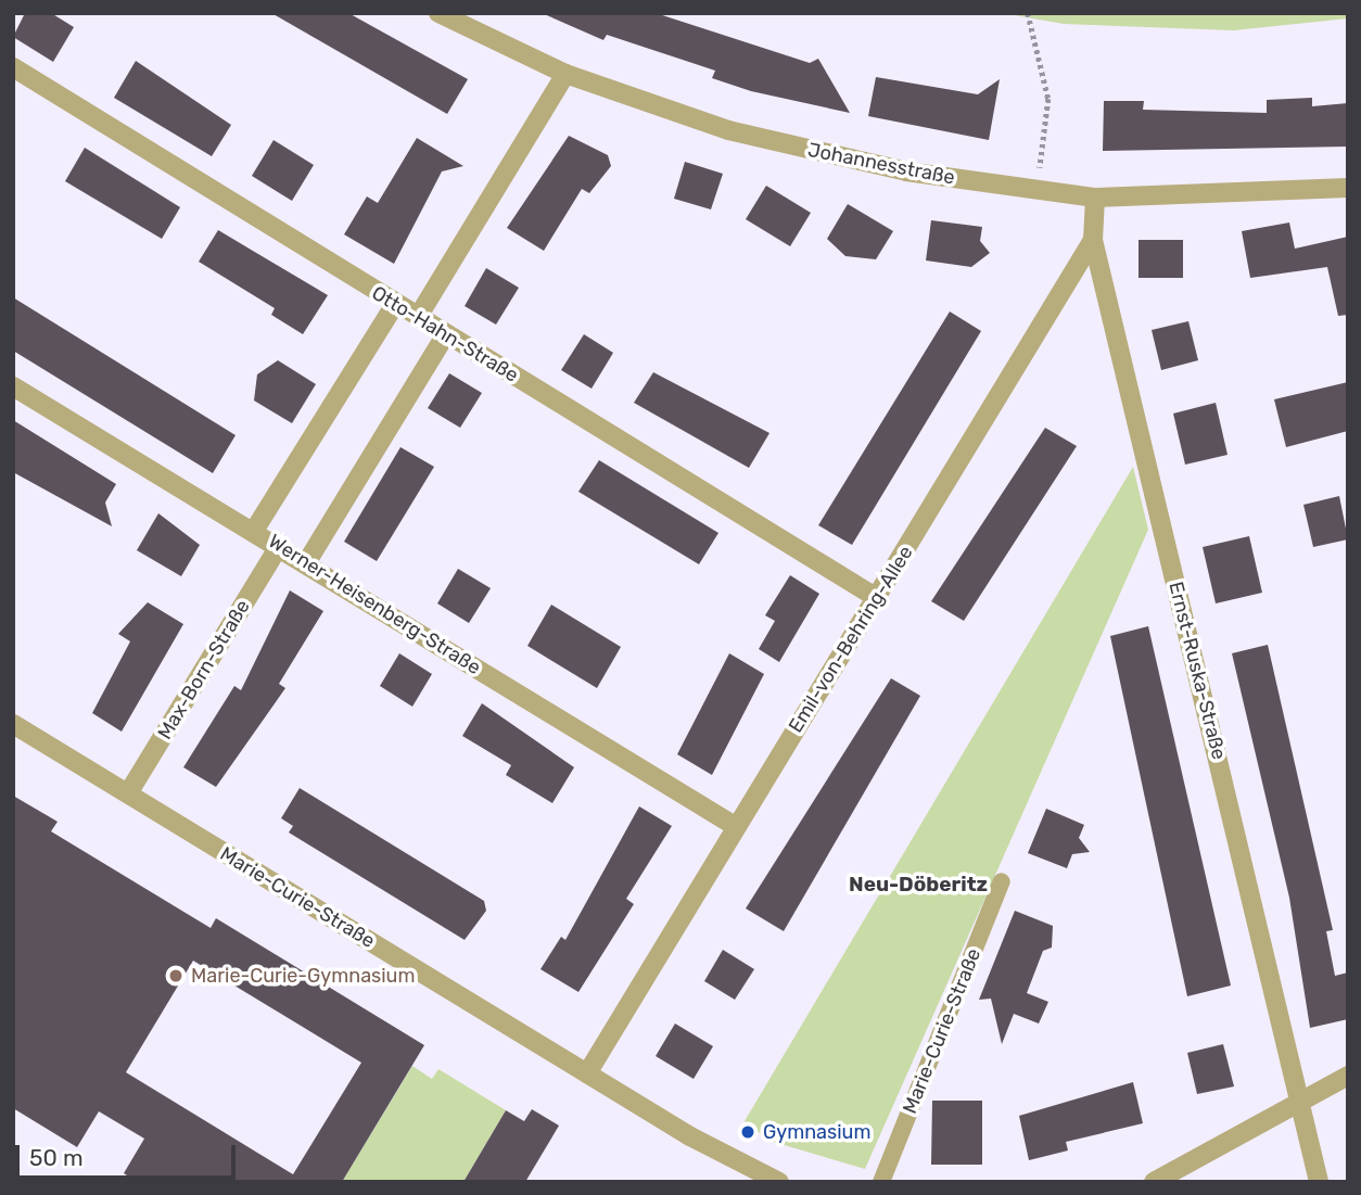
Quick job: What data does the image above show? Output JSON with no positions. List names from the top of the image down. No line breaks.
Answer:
{"streets":{"street":["Johannesstraße","Otto-Hahn-Straße","Werner-Heisenberg-Straße","Emil-von-Behring-Allee","Max-Born-Straße","Ernst-Ruska-Straße","Marie-Curie-Straße"]},"crossings":[["Johannesstraße","Emil-von-Behring-Allee"],["Otto-Hahn-Straße","Emil-von-Behring-Allee"],["Werner-Heisenberg-Straße","Emil-von-Behring-Allee"],["Werner-Heisenberg-Straße","Max-Born-Straße"],["Emil-von-Behring-Allee","Ernst-Ruska-Straße"],["Emil-von-Behring-Allee","Marie-Curie-Straße"],["Max-Born-Straße","Marie-Curie-Straße"]],"districts":["Neu-Döberitz"],"places":["Marie-Curie-Gymnasium","Gymnasium"],"scale_bar":"50 m"}
